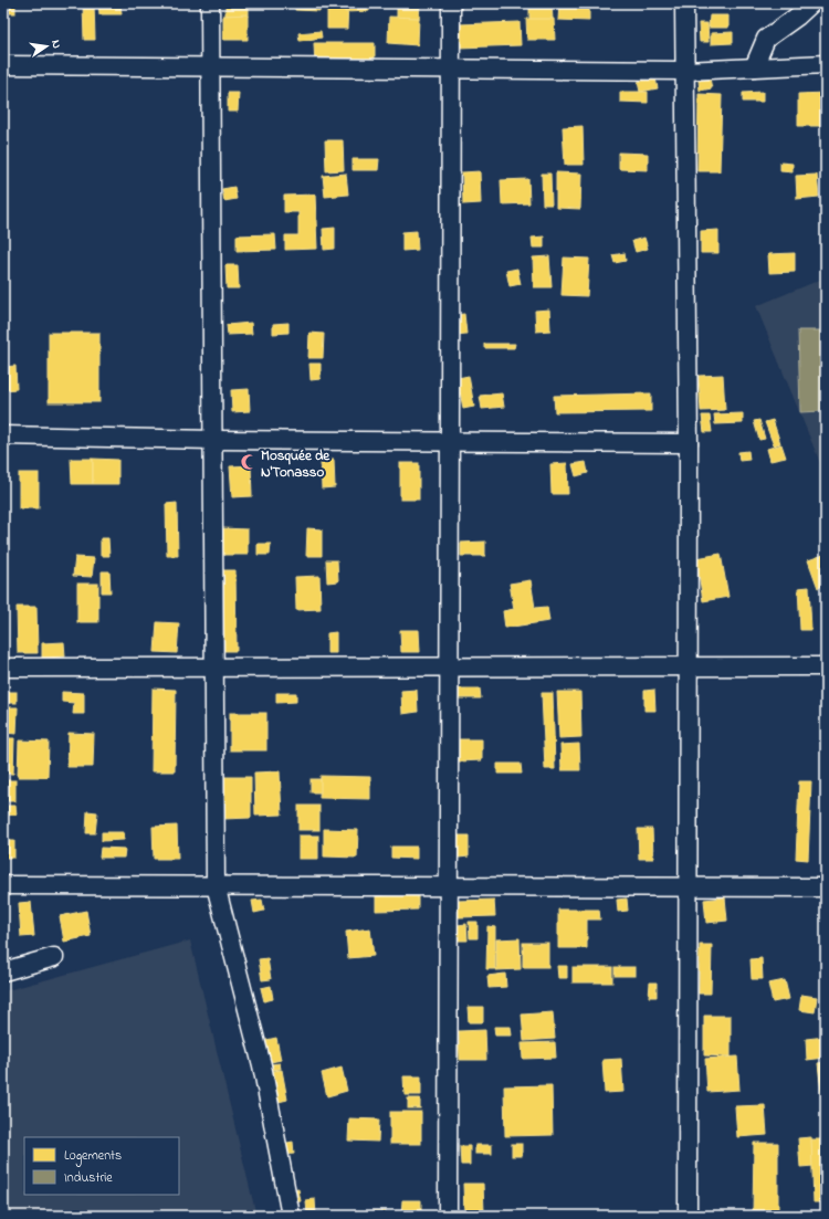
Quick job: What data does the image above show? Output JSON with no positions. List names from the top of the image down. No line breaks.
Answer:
{"places":{"mosque":["Mosquée de N'Tonasso"]},"legend":["Logements","Industrie"],"north":"right"}
